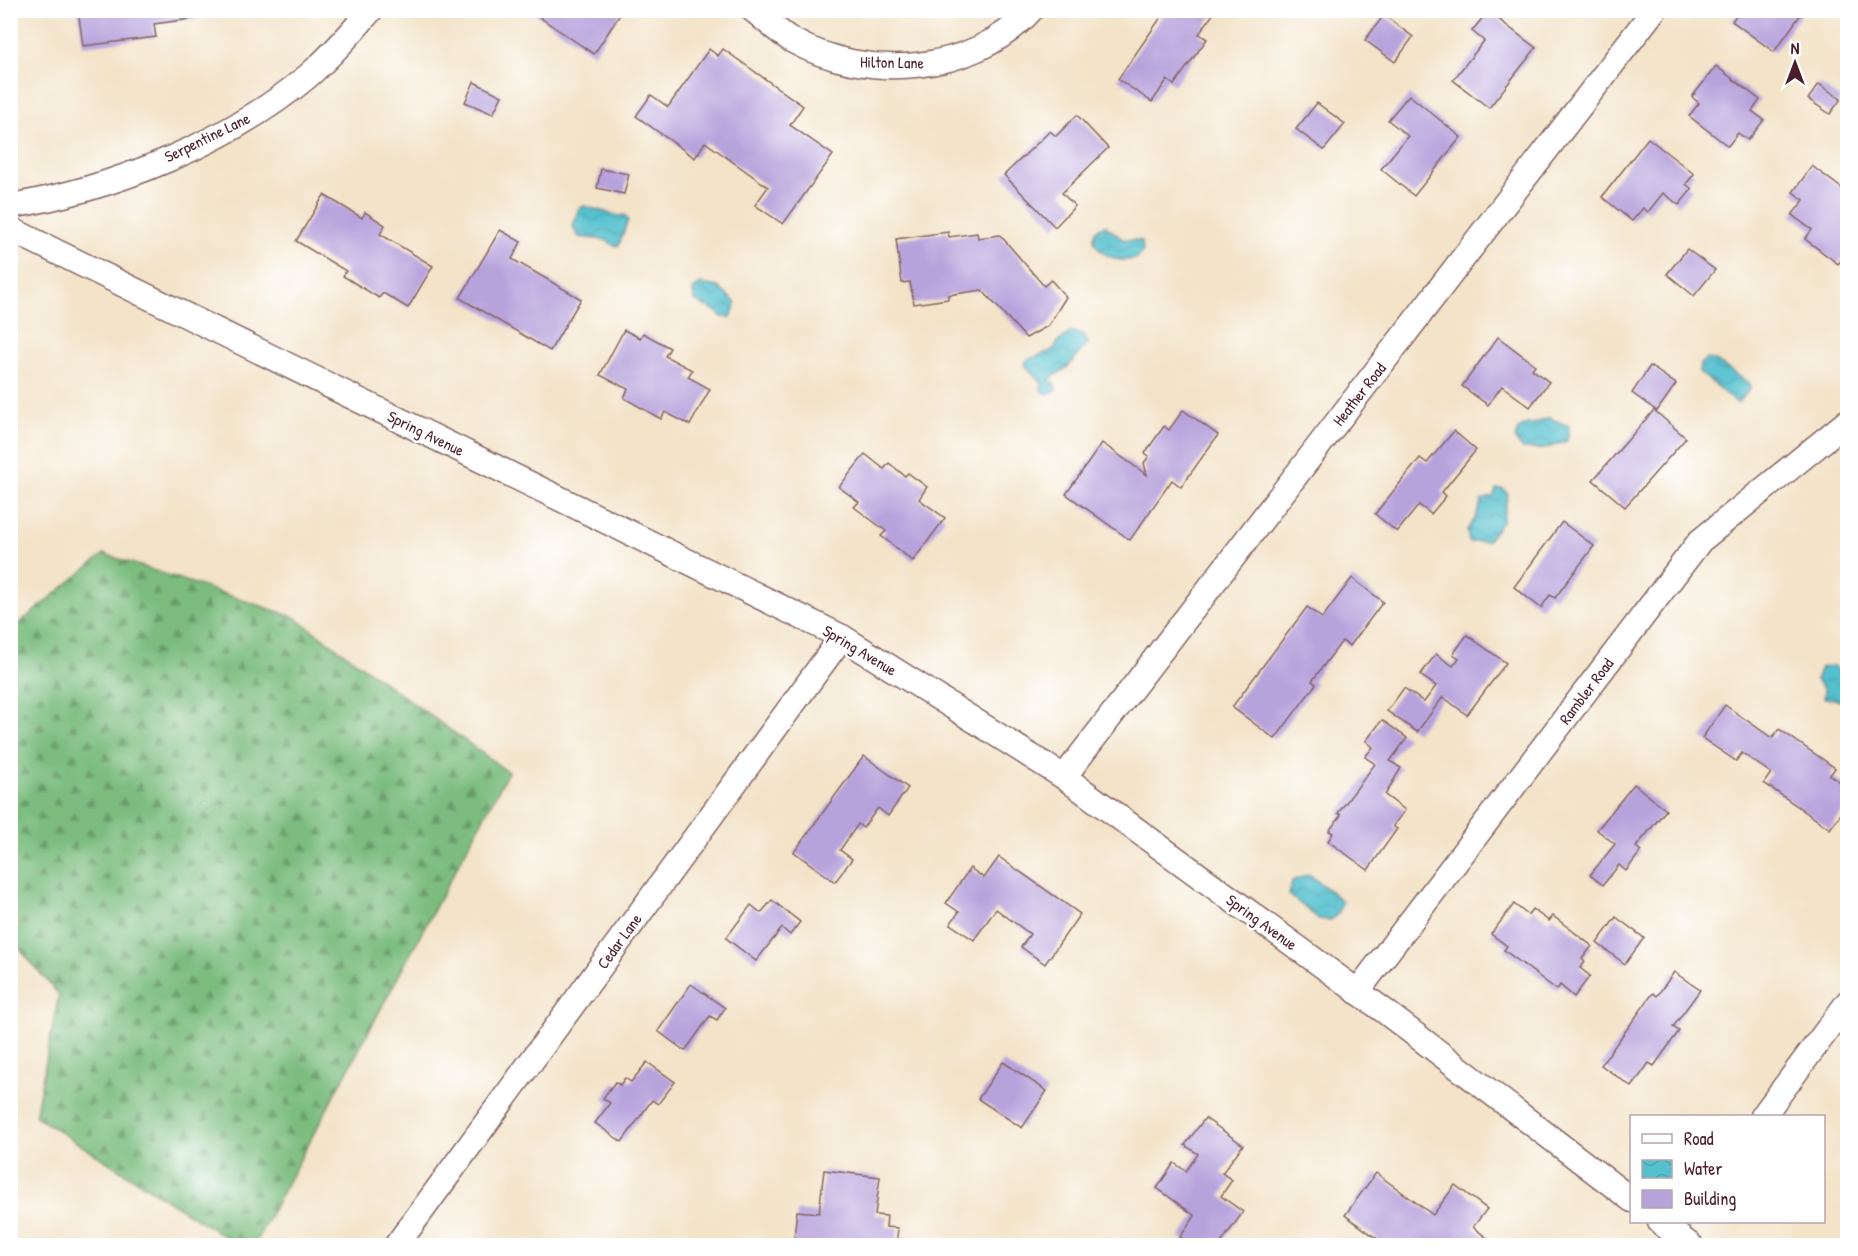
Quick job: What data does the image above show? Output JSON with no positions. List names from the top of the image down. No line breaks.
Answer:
{"streets":{"street":["Hilton Lane","Serpentine Lane","Heather Road","Spring Avenue","Rambler Road","Cedar Lane"]},"crossings":[["Heather Road","Spring Avenue"],["Spring Avenue","Rambler Road"],["Spring Avenue","Cedar Lane"]],"legend":["Road","Water","Building"],"north":"top"}
